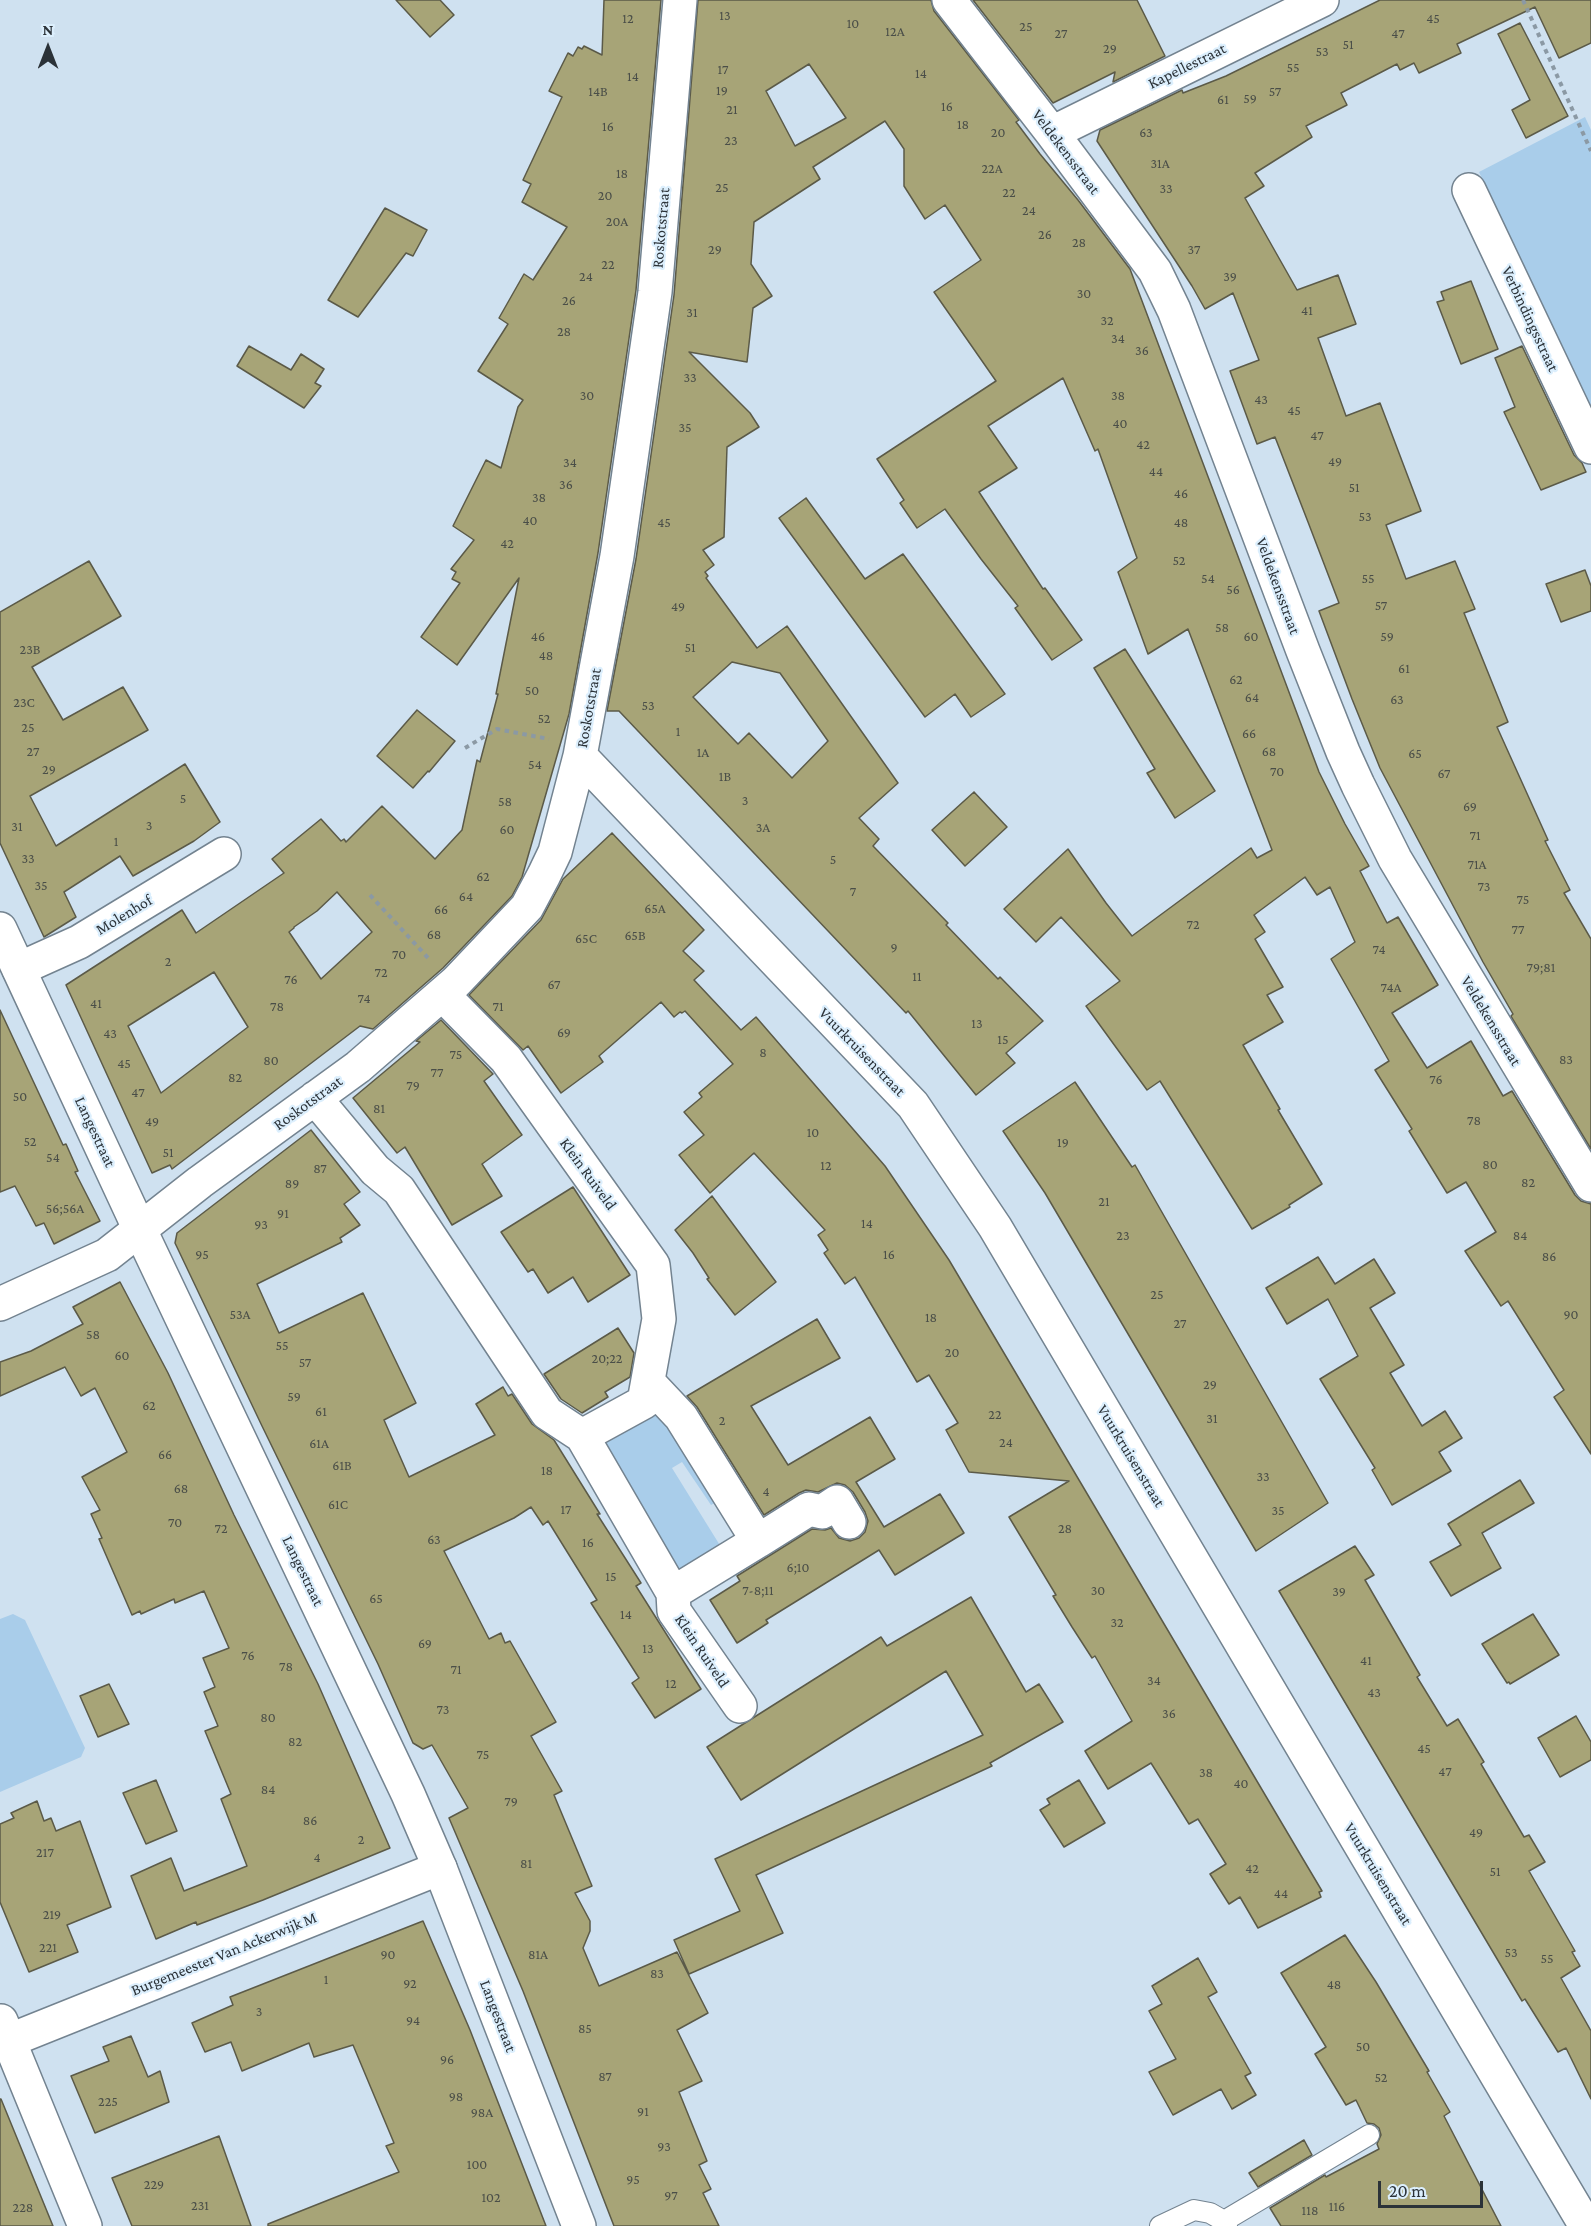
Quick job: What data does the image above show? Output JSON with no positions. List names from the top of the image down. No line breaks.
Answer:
{"streets":{"street":["Kapellestraat","Veldekensstraat","Roskotstraat","Verbindingsstraat","Molenhof","Vuurkruisenstraat","Langestraat","Klein Ruiveld","Burgemeester Van Ackerwijk M"]},"crossings":[["Kapellestraat","Veldekensstraat"],["Roskotstraat","Vuurkruisenstraat"],["Roskotstraat","Langestraat"],["Roskotstraat","Klein Ruiveld"],["Molenhof","Langestraat"],["Langestraat","Burgemeester Van Ackerwijk M"]],"house_numbers":["13","12","45","10","25","12A","27","47","51","29","53","55","17","14","14","19","14B","57","59","61","16","21","18","16","20","63","23","31A","22A","18","25","33","22","20","24","20A","26","28","29","37","22","24","39","30","26","41","31","32","28","34","36","33","30","38","43","45","40","35","47","42","49","34","44","36","51","46","38","53","40","45","48","42","52","54","55","56","57","49","58","46","60","59","51","23B","48","61","62","50","64","63","23C","53","52","25","1","66","27","68","1A","65","54","29","70","67","1B","5","3","58","69","3","31","3A","60","71","1","33","5","71A","62","35","73","7","64","75","65A","66","72","77","68","65B","65C","9","74","70","2","79;81","72","11","76","67","74A","74","41","78","71","13","69","43","15","8","75","83","80","45","77","82","76","79","47","50","81","78","49","10","52","19","51","54","80","12","87","82","89","21","56;56A","91","14","93","23","84","95","16","86","25","53A","90","18","27","58","55","20","60","20;22","57","29","59","62","61","22","31","2","24","61A","66","61B","18","33","68","4","61C","17","35","70","72","28","63","16","6;10","15","7-8;11","30","39","65","14","32","69","13","76","41","78","71","34","12","43","73","36","80","82","45","75","47","38","40","84","79","86","49","2","217","4","81","42","51","44","219","221","53","90","81A","55","83","1","92","48","3","94","85","50","96","87","52","98","225","91","98A","93","100","95","229","97","102","231","116","228","118"],"scale_bar":"20 m","north":"top"}
